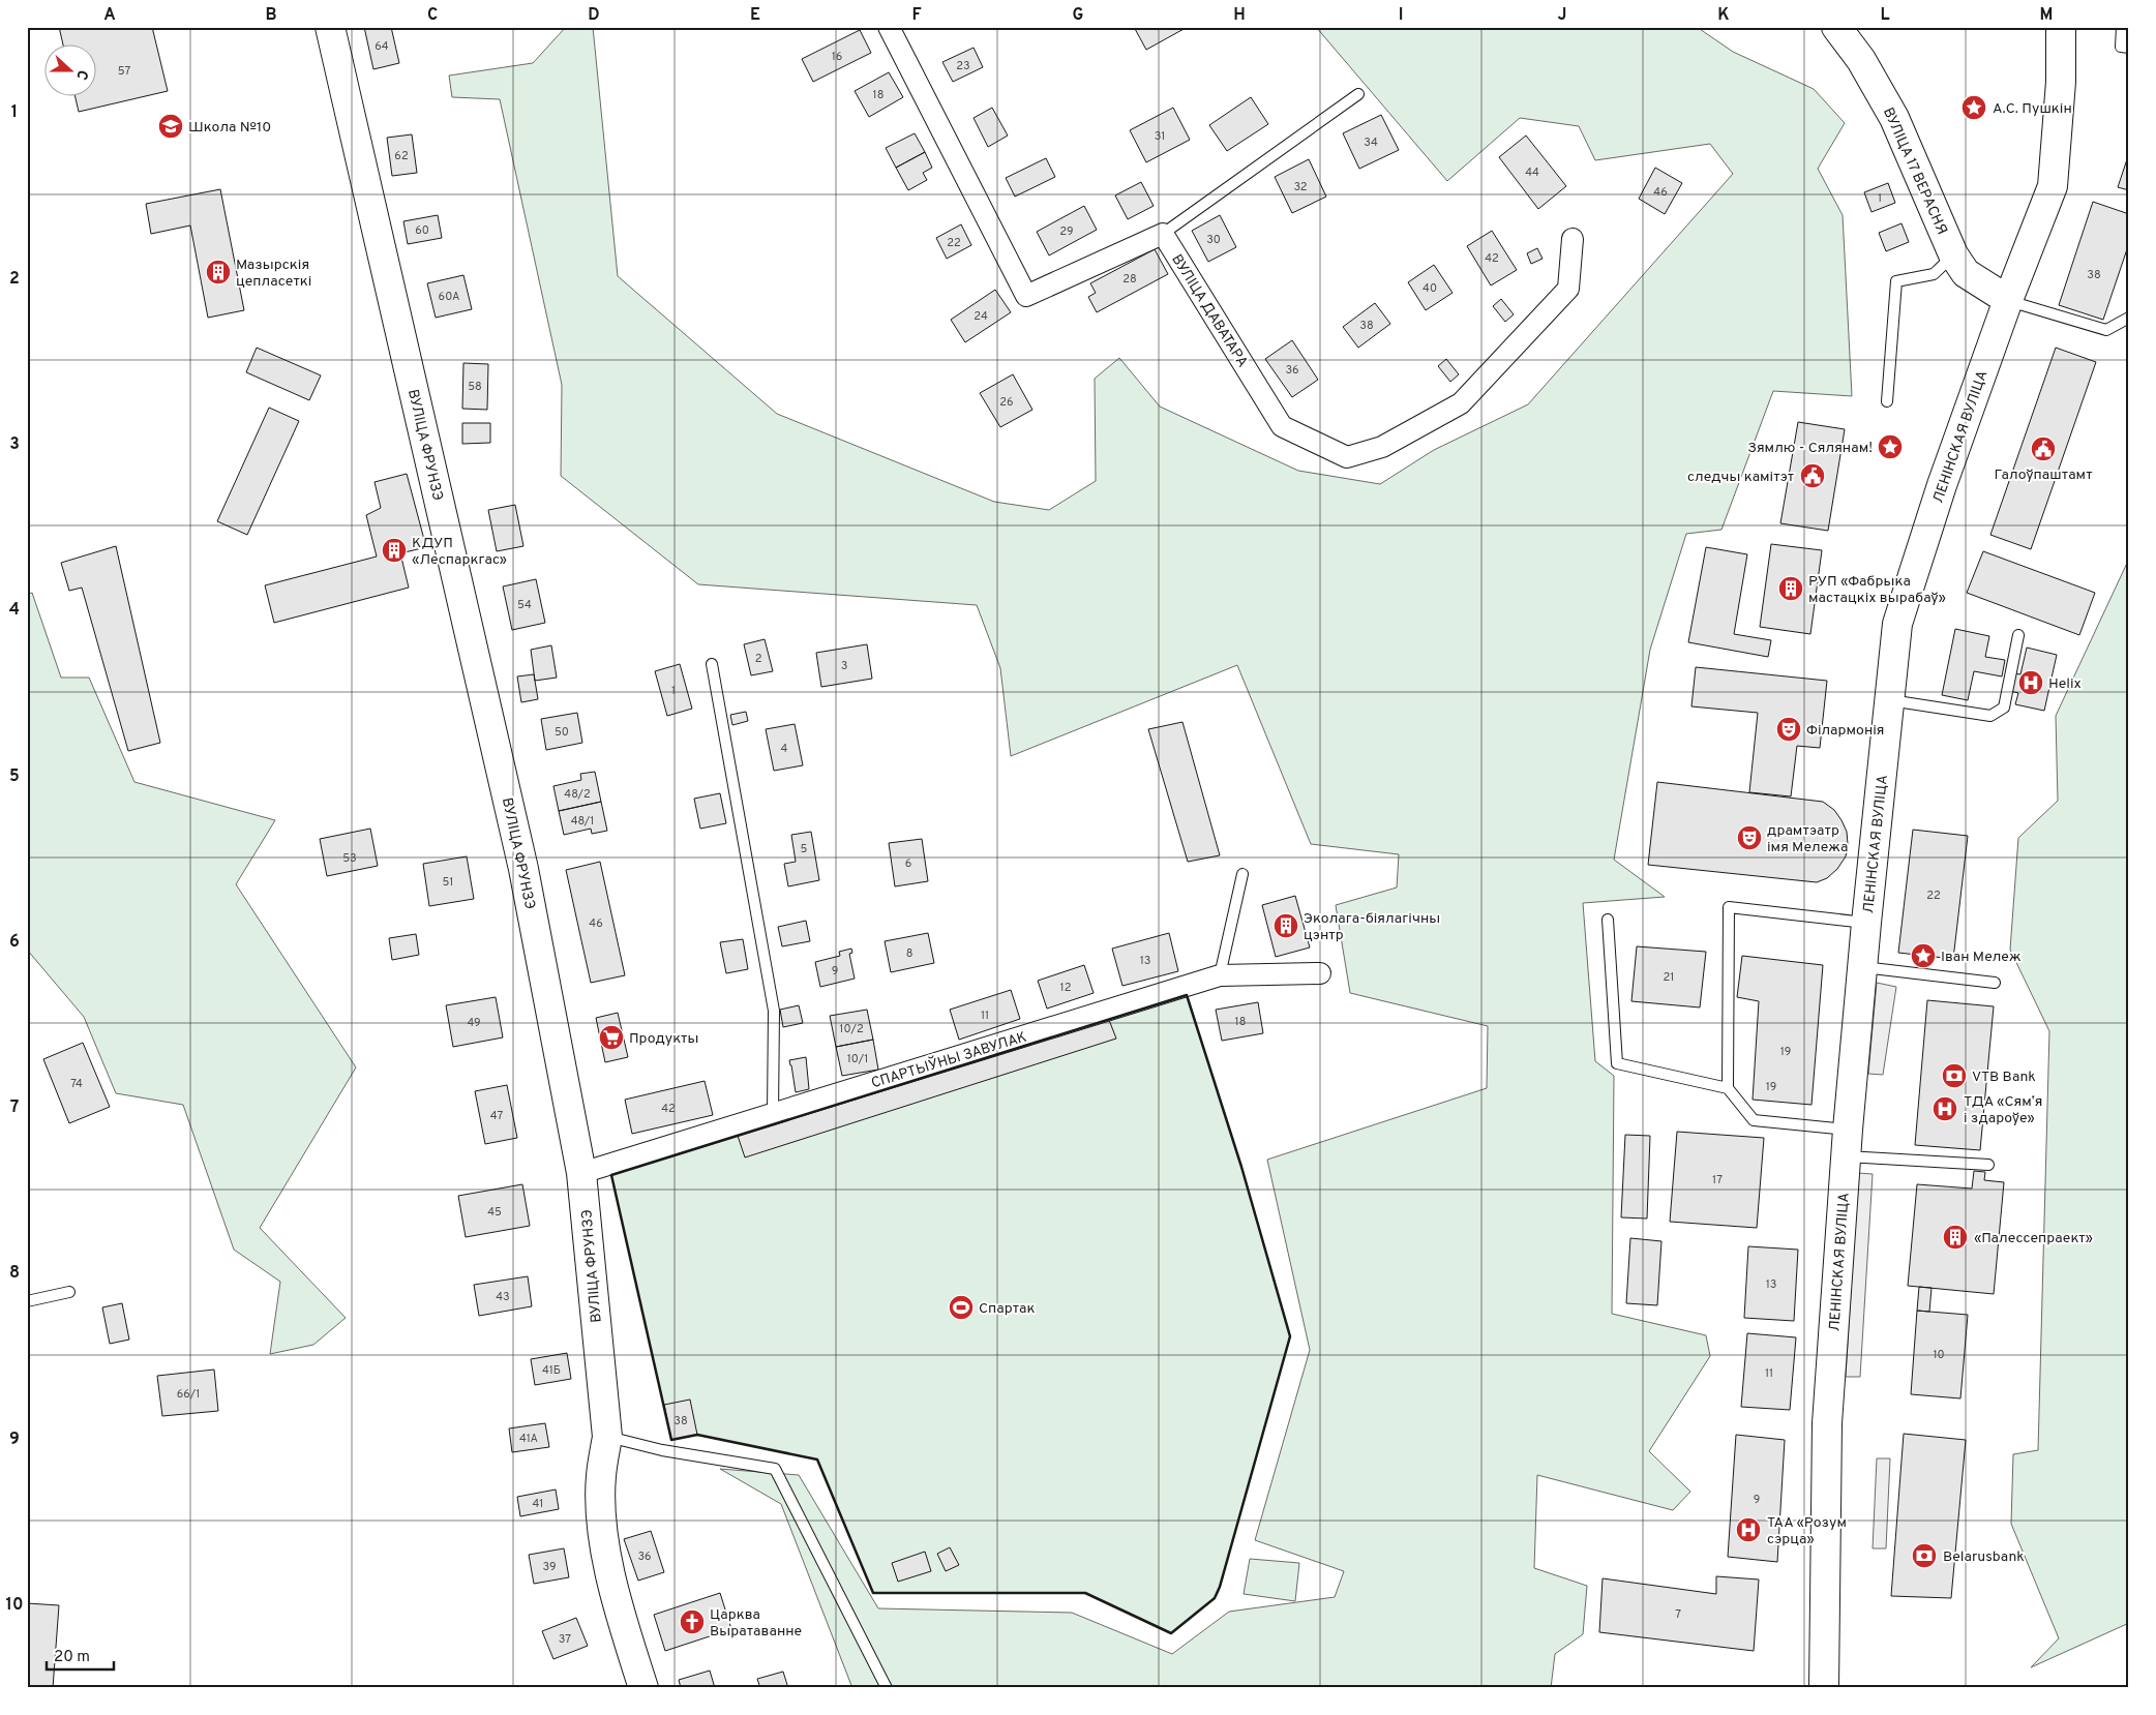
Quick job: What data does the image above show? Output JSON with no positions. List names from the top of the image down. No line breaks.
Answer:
{"streets":{"street":["ВУЛІЦА 17 ВЕРАСНЯ","ВУЛІЦА ДАВАТАРА","ЛЕНІНСКАЯ ВУЛІЦА","ВУЛІЦА ФРУНЗЭ","СПАРТЫЎНЫ ЗАВУЛАК"]},"crossings":[["ВУЛІЦА 17 ВЕРАСНЯ","ЛЕНІНСКАЯ ВУЛІЦА"],["ВУЛІЦА ФРУНЗЭ","СПАРТЫЎНЫ ЗАВУЛАК"]],"places":{"place":["А.С. Пушкін","Зямлю - Сялянам!","Іван Мележ"],"school or university":["Школа №10"],"building":["Мазырскія цепласеткі","КДУП «Леспаркгас»","РУП «Фабрыка мастацкіх вырабаў»","Эколага-біялагічны цэнтр","«Палессепраект»"],"public building":["Галоўпаштамт","следчы камітэт"],"hospital":["Helix","ТДА «Сямʼя і здароўе»","ТАА «Розум сэрца»"],"theatre":["Філармонія","драмтэатр імя Мележа"],"supermarket":["Продукты"],"bank":["VTB Bank","Belarusbank"],"sports":["Спартак"],"church":["Царква Выратаванне"]},"house_numbers":["64","16","23","57","18","31","34","62","44","32","46","1","60","29","30","22","42","38","28","40","60А","24","38","36","58","26","54","2","3","1","50","4","48/2","48/1","5","53","6","51","22","46","8","13","9","21","12","11","18","49","10/2","19","10/1","74","19","42","47","17","45","13","43","10","41Б","11","66/1","38","41А","9","41","36","39","7","37"],"scale_bar":"20 m","north":"right","grid":{"columns":["A","B","C","D","E","F","G","H","I","J","K","L","M"],"rows":["1","2","3","4","5","6","7","8","9","10"]}}
